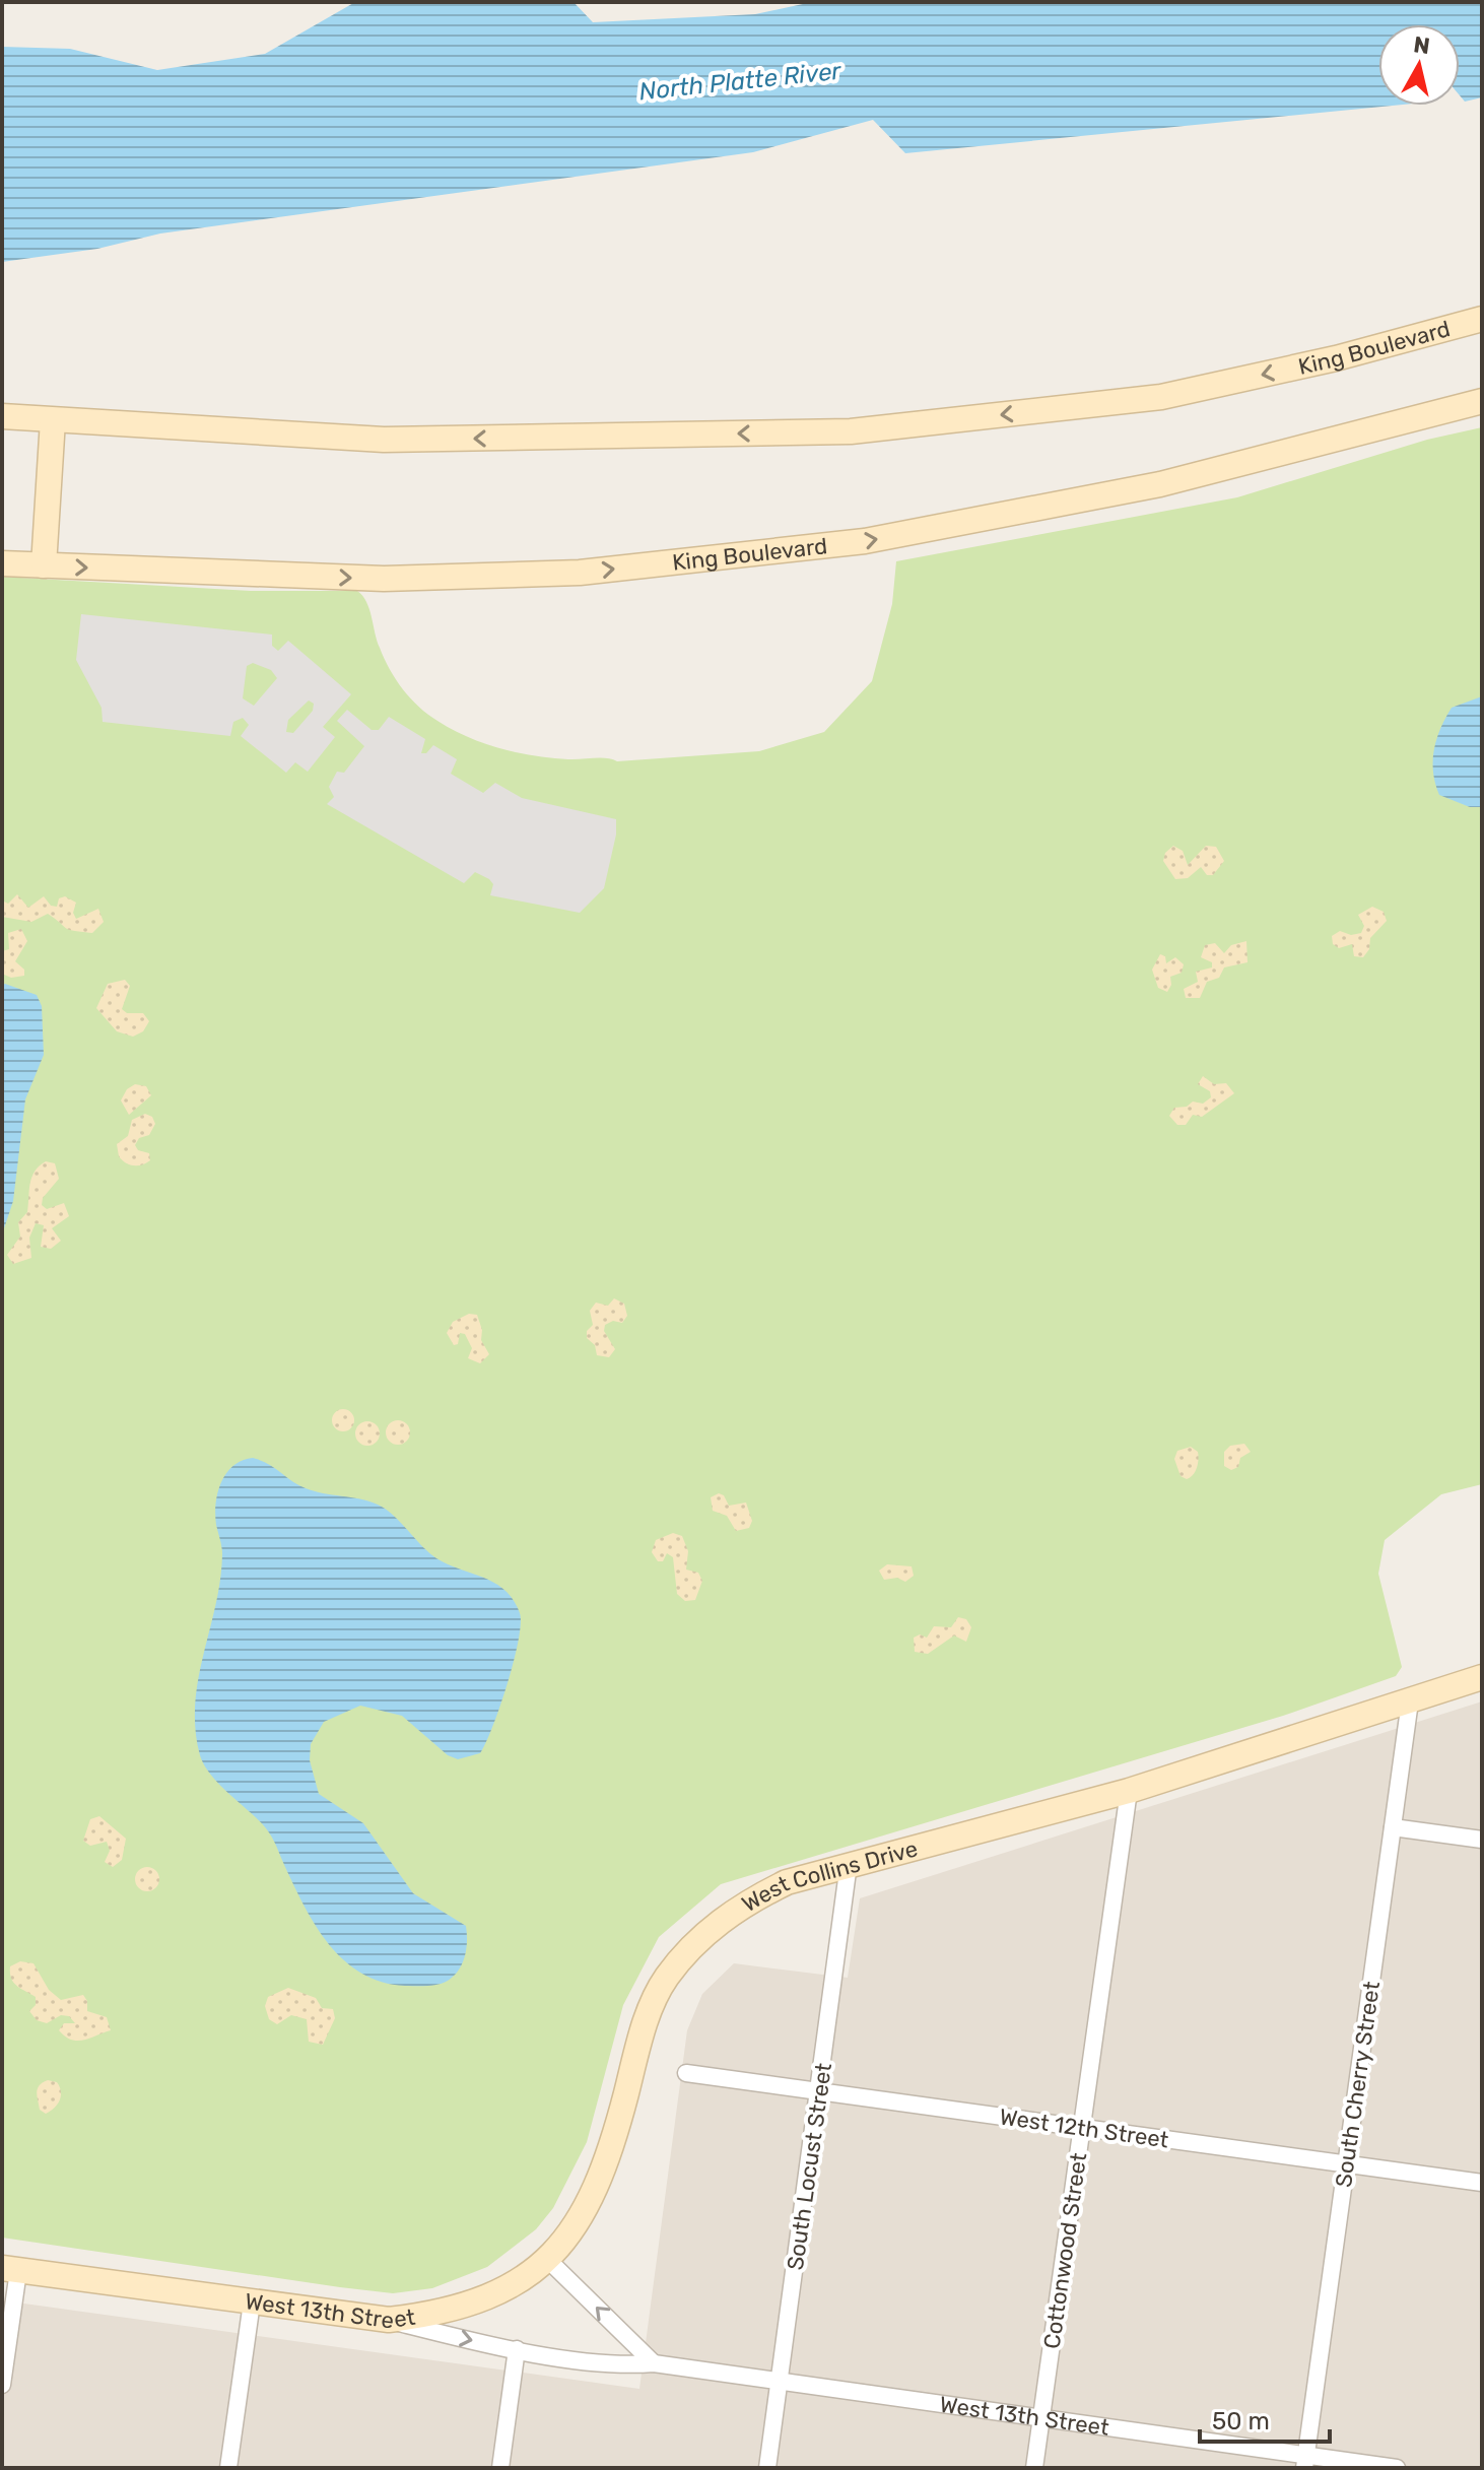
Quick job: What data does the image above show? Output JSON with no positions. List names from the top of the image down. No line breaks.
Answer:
{"streets":{"street":["King Boulevard","West Collins Drive","South Cherry Street","West 12th Street","South Locust Street","Cottonwood Street","West 13th Street"]},"crossings":[["West Collins Drive","South Cherry Street"],["West Collins Drive","South Locust Street"],["West Collins Drive","Cottonwood Street"],["West Collins Drive","West 13th Street"],["South Cherry Street","West 12th Street"],["South Cherry Street","West 13th Street"],["West 12th Street","South Locust Street"],["West 12th Street","Cottonwood Street"],["South Locust Street","West 13th Street"],["Cottonwood Street","West 13th Street"]],"water":["North Platte River"],"scale_bar":"50 m","north":"top"}
